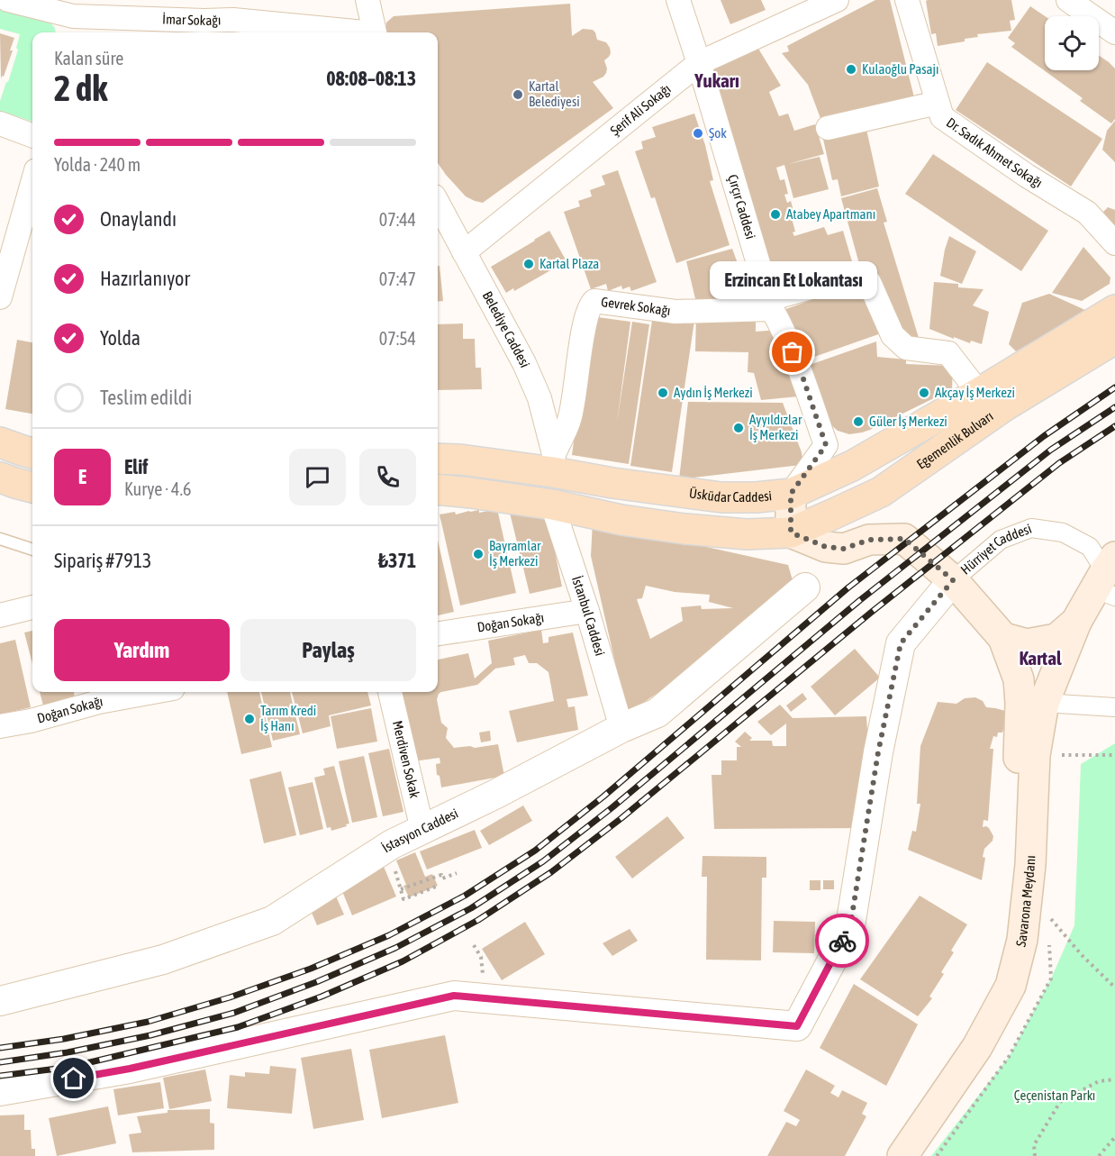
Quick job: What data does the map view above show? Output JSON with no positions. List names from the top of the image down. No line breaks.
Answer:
{"streets":{"main road":["Egemenlik Bulvarı","Üsküdar Caddesi","Savarona Meydanı"],"street":["İmar Sokağı","Şerif Ali Sokağı","Dr. Sadık Ahmet Sokağı","Çırçır Caddesi","Gevrek Sokağı","Belediye Caddesi","Hürriyet Caddesi","İstanbul Caddesi","Doğan Sokağı","Merdiven Sokak","İstasyon Caddesi"]},"crossings":[["Şerif Ali Sokağı","Çırçır Caddesi"],["Şerif Ali Sokağı","Belediye Caddesi"],["Çırçır Caddesi","Gevrek Sokağı"],["Çırçır Caddesi","Egemenlik Bulvarı"],["Çırçır Caddesi","Üsküdar Caddesi"],["Gevrek Sokağı","Belediye Caddesi"],["Gevrek Sokağı","Üsküdar Caddesi"],["Belediye Caddesi","Üsküdar Caddesi"],["Egemenlik Bulvarı","Üsküdar Caddesi"],["Hürriyet Caddesi","Savarona Meydanı"],["İstanbul Caddesi","Doğan Sokağı"],["İstanbul Caddesi","İstasyon Caddesi"],["Merdiven Sokak","İstasyon Caddesi"]],"districts":["Yukarı","Kartal"],"parks":["Çeçenistan Parkı"],"places":["Kulaoğlu Pasajı","Kartal Belediyesi","Şok","Atabey Apartmanı","Kartal Plaza","Erzincan Et Lokantası","Aydın İş Merkezi","Akçay İş Merkezi","Güler İş Merkezi","Ayyıldızlar İş Merkezi","Bayramlar İş Merkezi","Tarım Kredi İş Hanı"],"page":{"heading":["2 dk","Kalan süre","08:08–08:13"],"panel":["Elif","Kurye · 4.6","Sipariş #7913","₺371"],"bar":"Yolda · 240 m","list":[["Onaylandı","07:44"],["Hazırlanıyor","07:47"],["Yolda","07:54"],"Teslim edildi"],"bubble":"Erzincan Et Lokantası","round":"E","buttons":["Yardım","Paylaş"]}}
